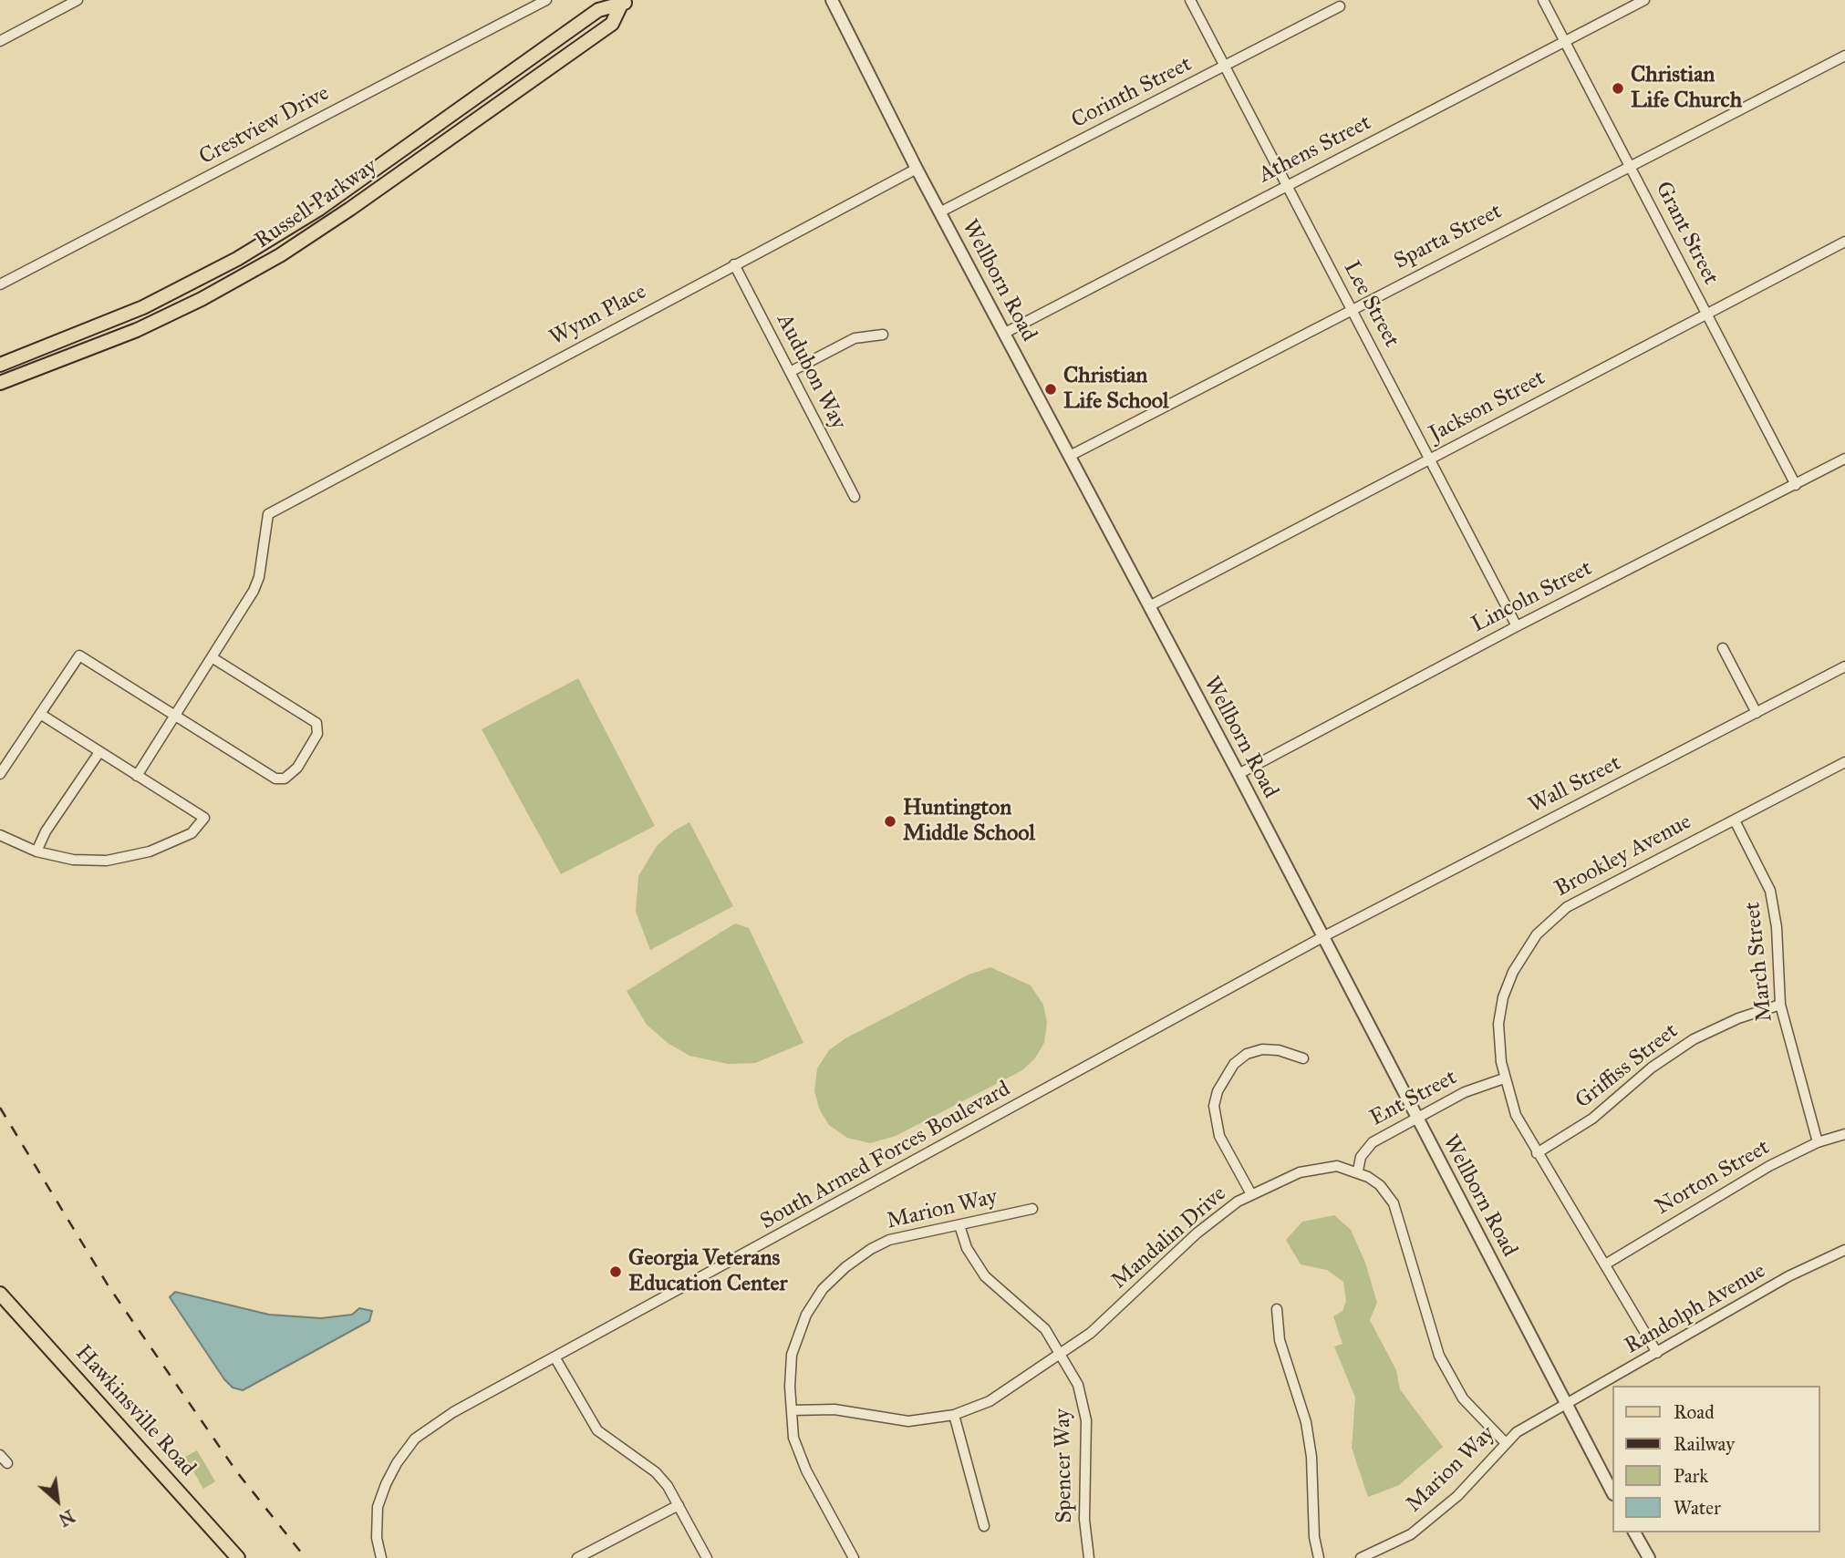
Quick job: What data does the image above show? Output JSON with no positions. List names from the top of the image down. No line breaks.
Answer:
{"streets":{"main road":["Russell Parkway","Hawkinsville Road"],"street":["Corinth Street","Crestview Drive","Athens Street","Grant Street","Sparta Street","Wellborn Road","Lee Street","Wynn Place","Audubon Way","Jackson Street","Lincoln Street","Wall Street","Brookley Avenue","March Street","Griffiss Street","Ent Street","South Armed Forces Boulevard","Norton Street","Marion Way","Mandalin Drive","Randolph Avenue","Spencer Way"]},"crossings":[["Corinth Street","Wellborn Road"],["Corinth Street","Lee Street"],["Athens Street","Grant Street"],["Athens Street","Wellborn Road"],["Athens Street","Lee Street"],["Grant Street","Sparta Street"],["Grant Street","Jackson Street"],["Grant Street","Lincoln Street"],["Sparta Street","Wellborn Road"],["Sparta Street","Lee Street"],["Wellborn Road","Wynn Place"],["Wellborn Road","Jackson Street"],["Wellborn Road","Lincoln Street"],["Wellborn Road","Wall Street"],["Wellborn Road","Ent Street"],["Wellborn Road","South Armed Forces Boulevard"],["Wellborn Road","Marion Way"],["Wellborn Road","Randolph Avenue"],["Lee Street","Jackson Street"],["Lee Street","Lincoln Street"],["Wynn Place","Audubon Way"],["Wall Street","South Armed Forces Boulevard"],["Brookley Avenue","March Street"],["Brookley Avenue","Griffiss Street"],["Brookley Avenue","Ent Street"],["Brookley Avenue","Norton Street"],["Brookley Avenue","Randolph Avenue"],["March Street","Griffiss Street"],["March Street","Norton Street"],["Ent Street","Mandalin Drive"],["Marion Way","Mandalin Drive"],["Marion Way","Randolph Avenue"],["Marion Way","Spencer Way"],["Mandalin Drive","Spencer Way"]],"places":["Christian Life Church","Christian Life School","Huntington Middle School","Georgia Veterans Education Center"],"legend":["Road","Railway","Park","Water"],"north":"bottom right"}
